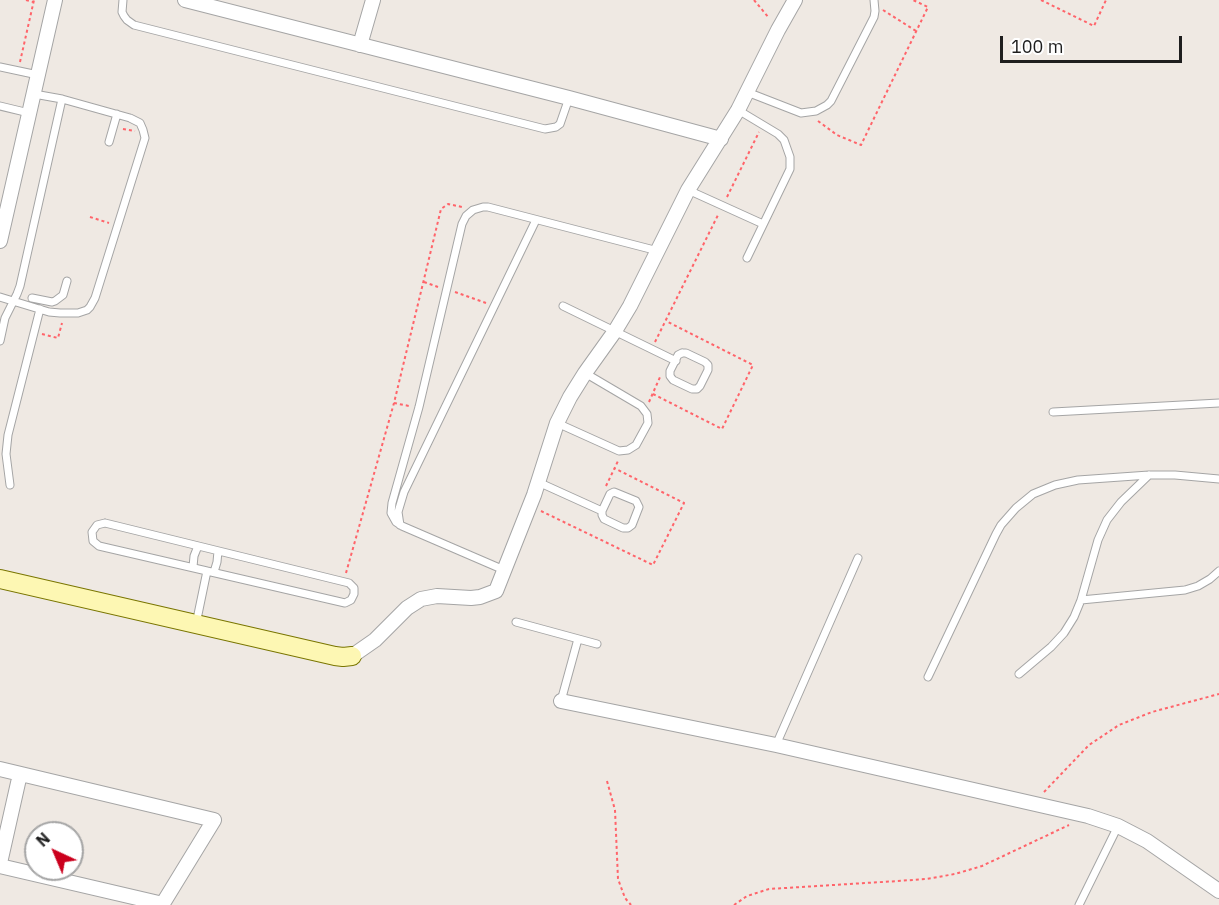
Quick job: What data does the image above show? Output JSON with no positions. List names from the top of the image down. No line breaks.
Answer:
{"scale_bar":"100 m","north":"top left"}
